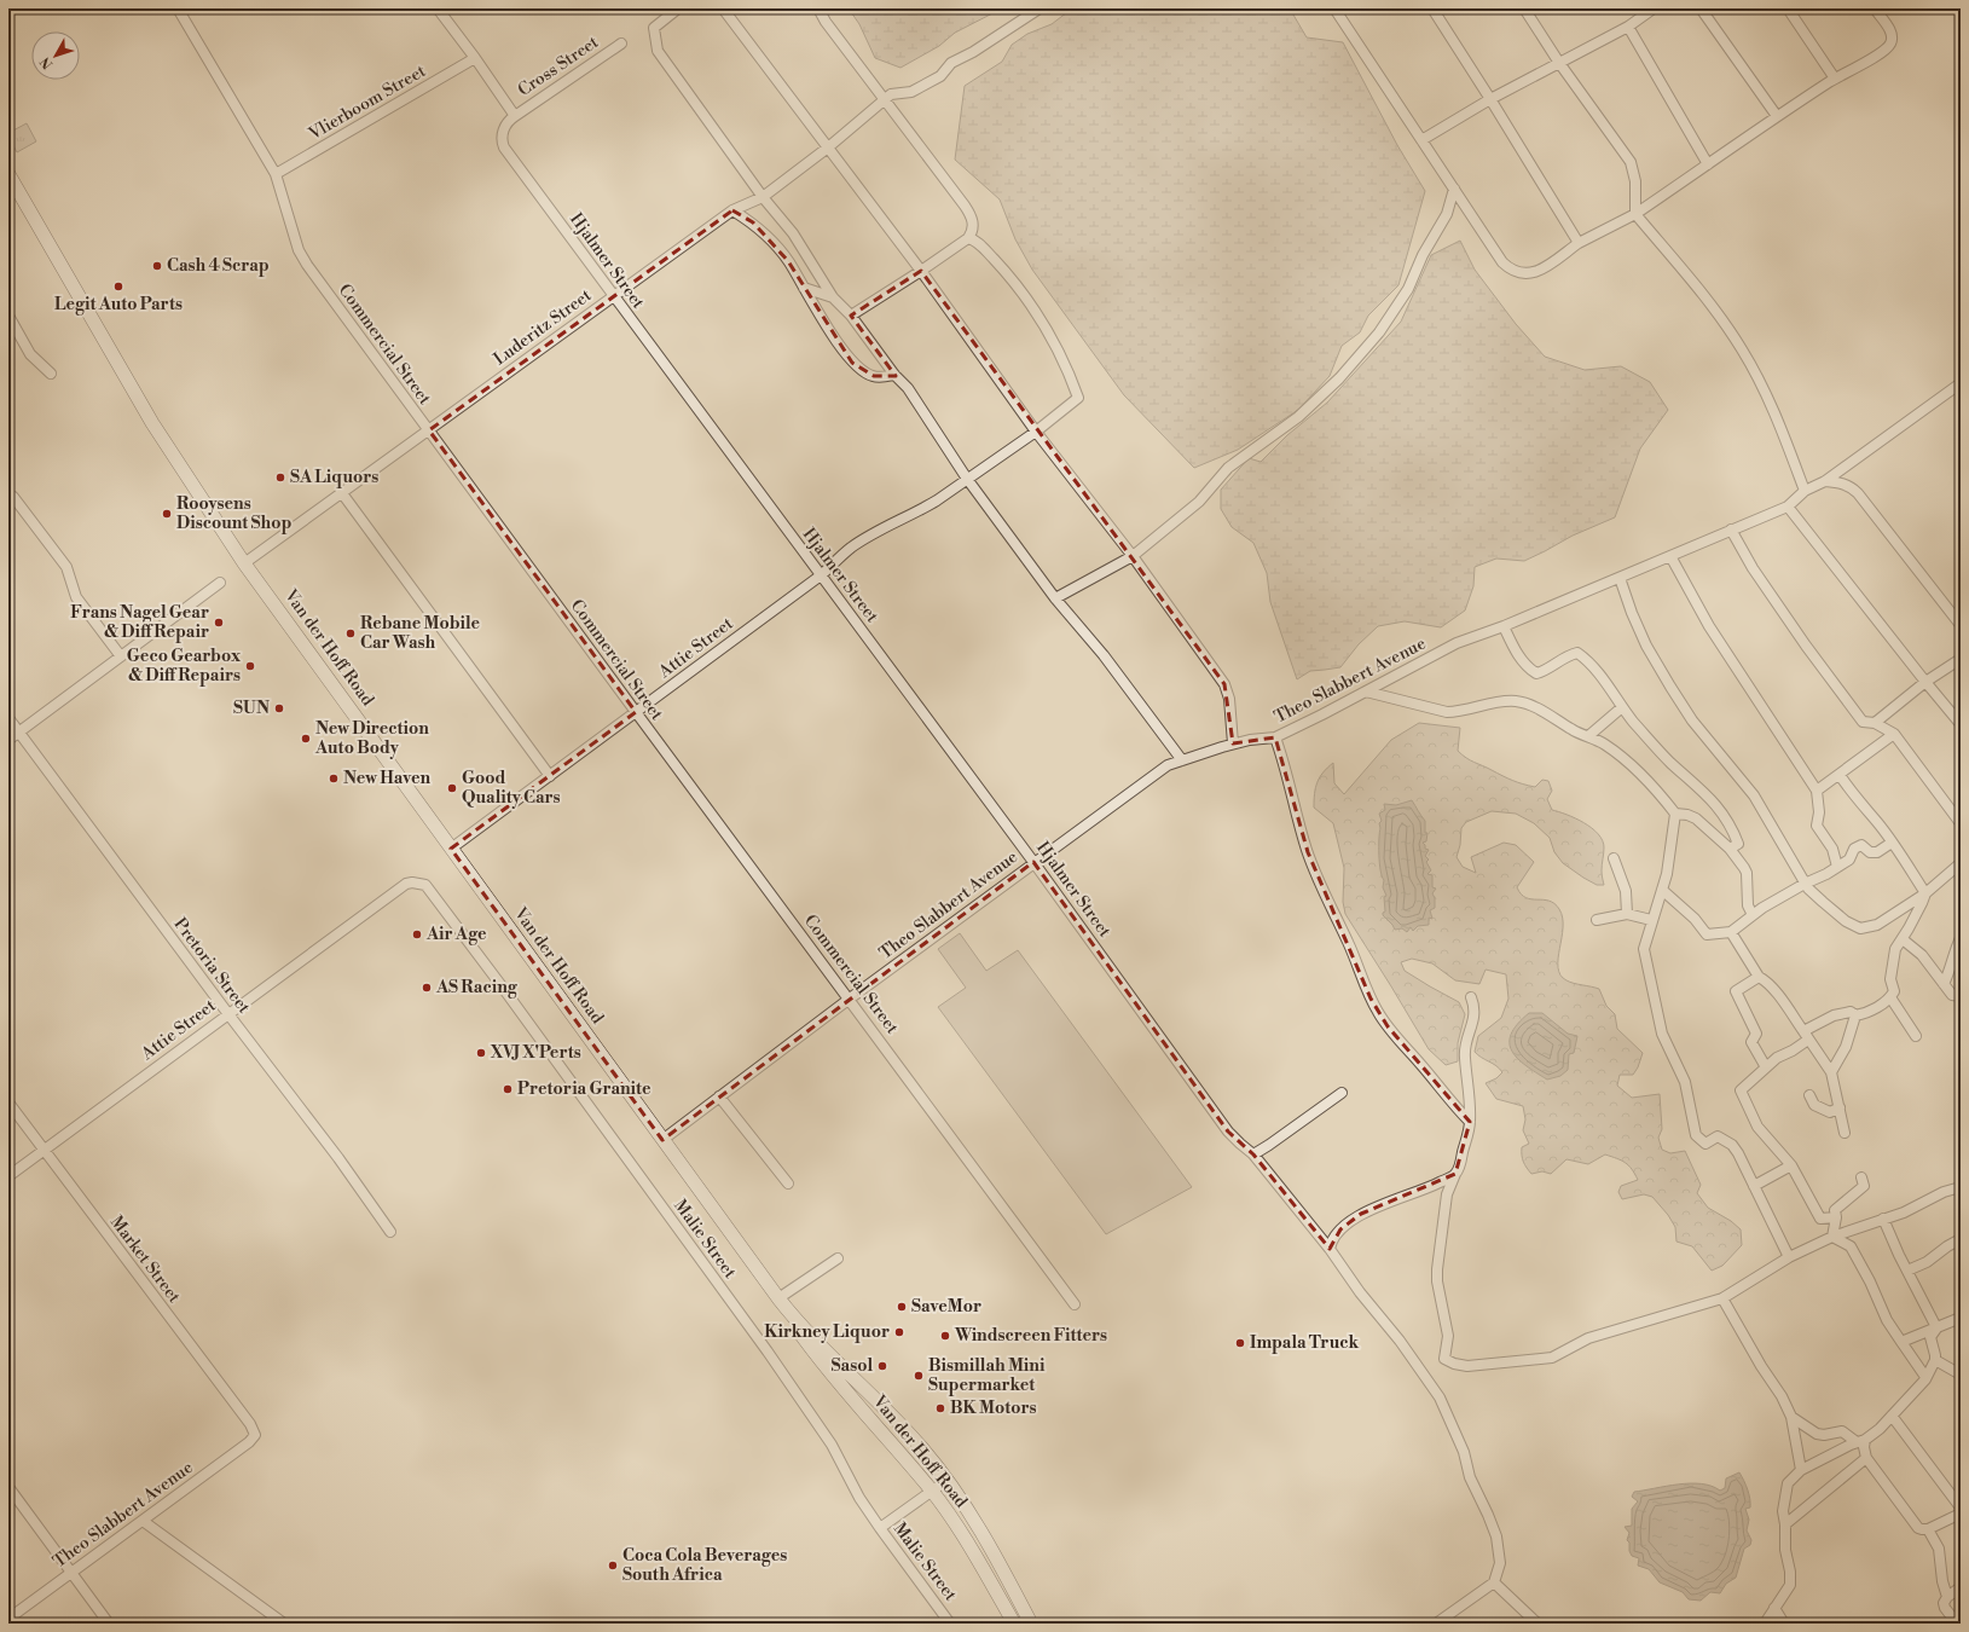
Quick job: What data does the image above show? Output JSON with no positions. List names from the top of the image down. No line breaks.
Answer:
{"streets":{"main road":["Van der Hoff Road"],"street":["Cross Street","Vlierboom Street","Hjalmer Street","Luderitz Street","Commercial Street","Attie Street","Theo Slabbert Avenue","Pretoria Street","Malie Street","Market Street"]},"crossings":[["Cross Street","Hjalmer Street"],["Vlierboom Street","Commercial Street"],["Hjalmer Street","Luderitz Street"],["Hjalmer Street","Attie Street"],["Hjalmer Street","Theo Slabbert Avenue"],["Luderitz Street","Commercial Street"],["Luderitz Street","Van der Hoff Road"],["Commercial Street","Attie Street"],["Commercial Street","Theo Slabbert Avenue"],["Van der Hoff Road","Attie Street"],["Van der Hoff Road","Theo Slabbert Avenue"],["Attie Street","Pretoria Street"],["Attie Street","Malie Street"],["Attie Street","Market Street"],["Theo Slabbert Avenue","Market Street"]],"places":["Cash 4 Scrap","Legit Auto Parts","SA Liquors","Rooysens Discount Shop","Frans Nagel Gear & Diff Repair","Rebane Mobile Car Wash","Geco Gearbox & Diff Repairs","SUN","New Direction Auto Body","New Haven","Good Quality Cars","Air Age","AS Racing","XVJ X'Perts","Pretoria Granite","SaveMor","Kirkney Liquor","Windscreen Fitters","Impala Truck","Sasol","Bismillah Mini Supermarket","BK Motors","Coca Cola Beverages South Africa"],"north":"bottom left"}
